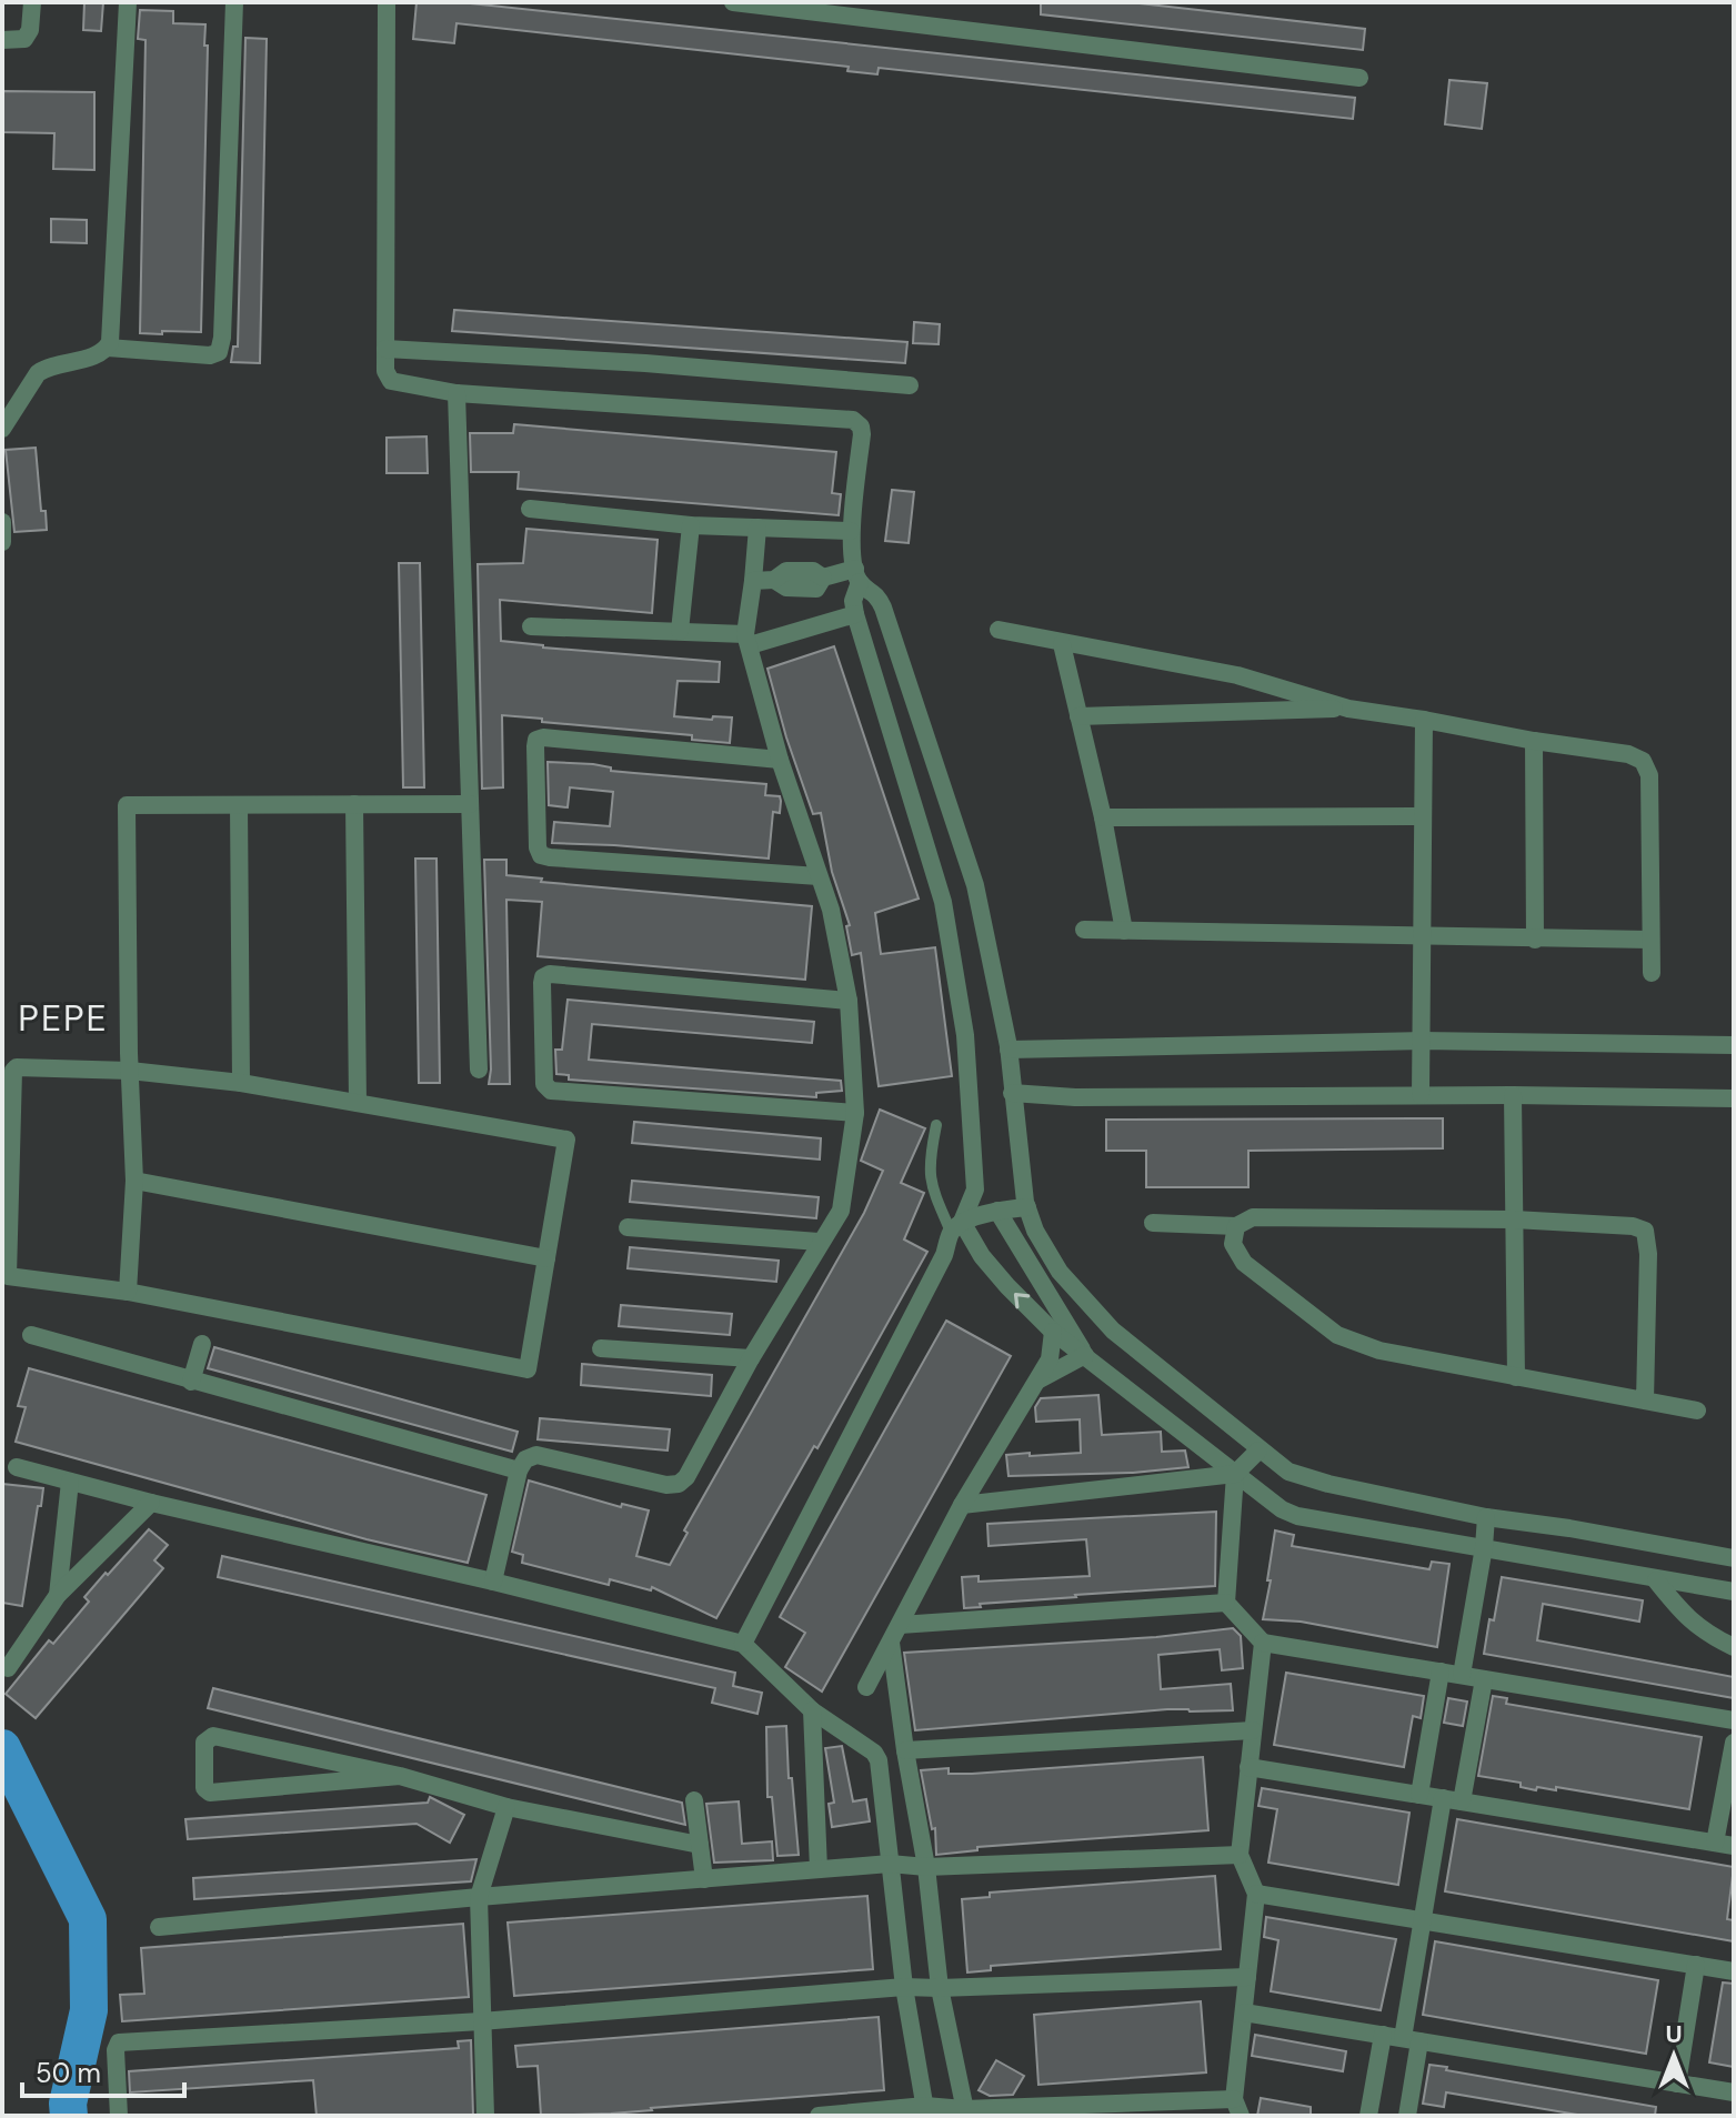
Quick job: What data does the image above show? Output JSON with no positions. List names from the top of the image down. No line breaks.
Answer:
{"districts":["PEPE"],"scale_bar":"50 m","north":"top"}
